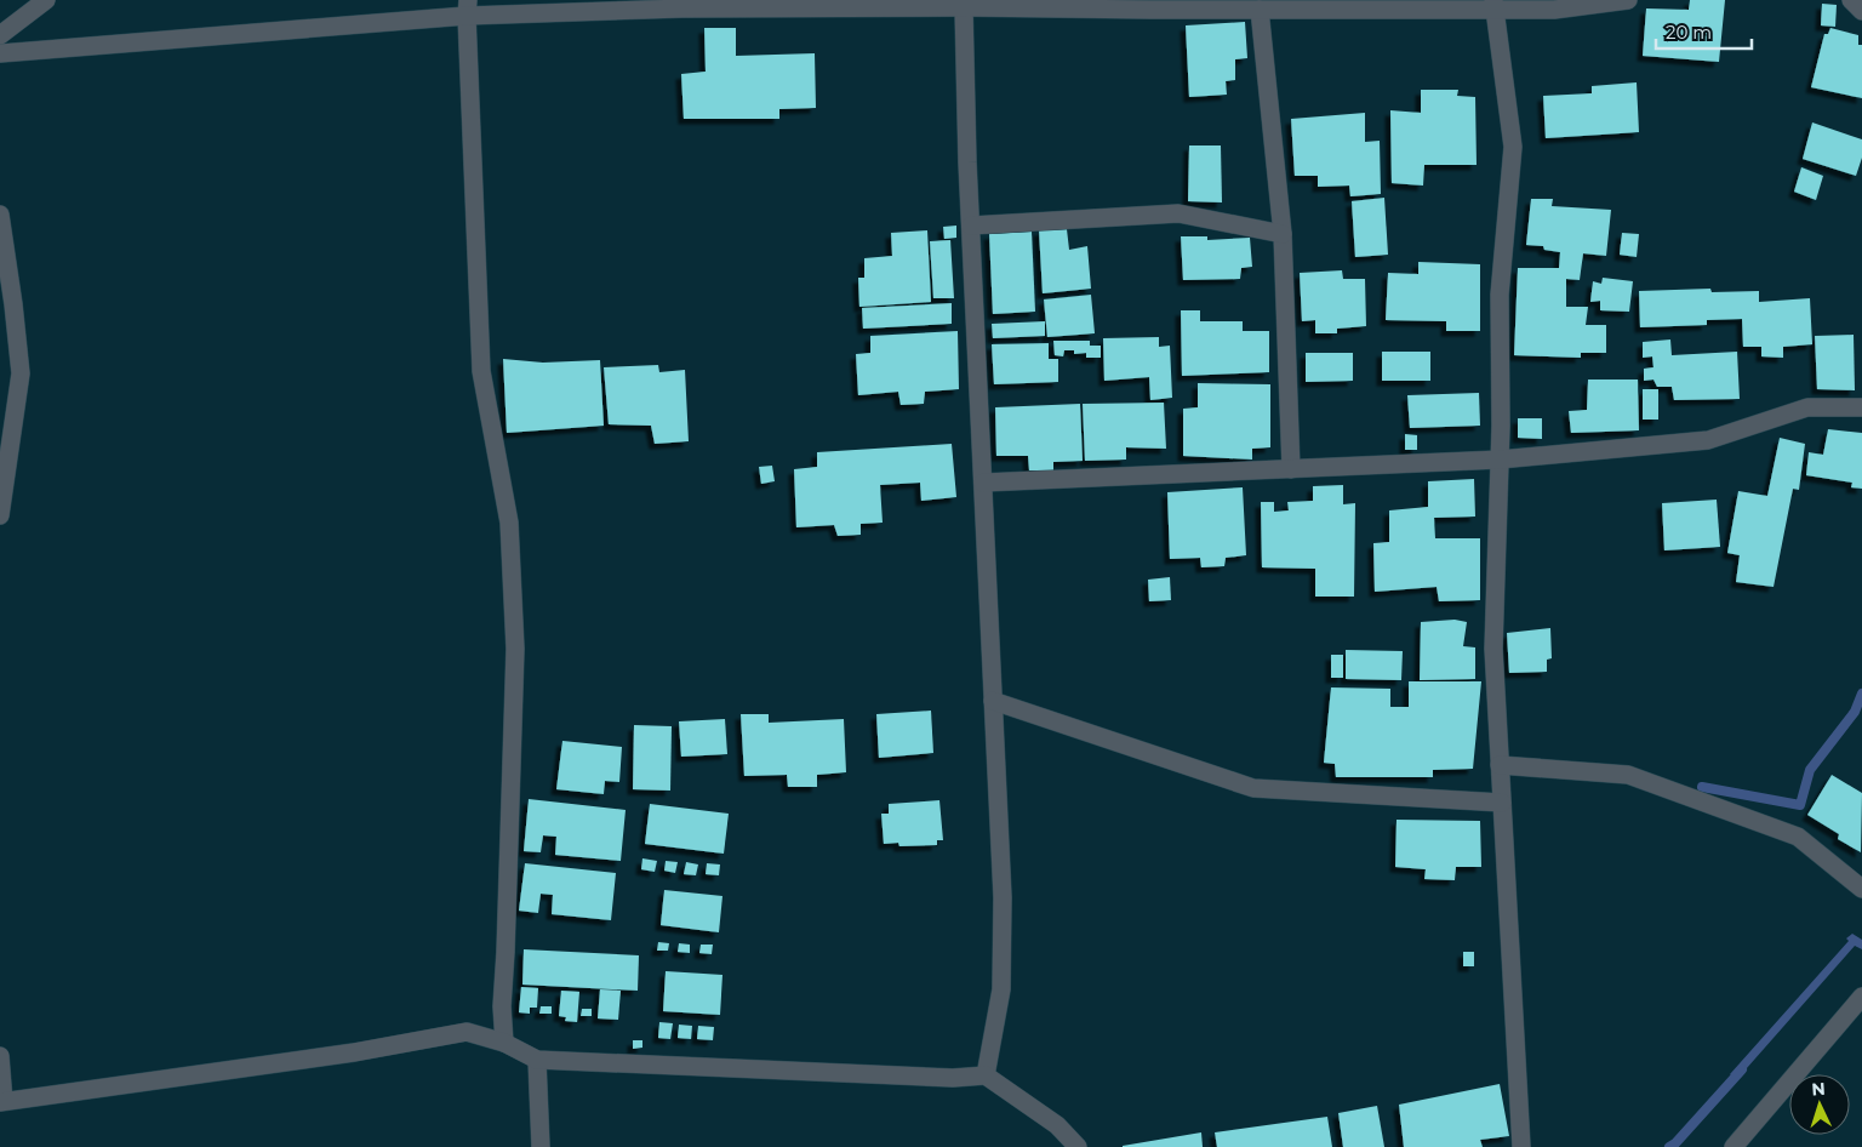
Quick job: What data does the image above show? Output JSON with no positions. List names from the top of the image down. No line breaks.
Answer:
{"scale_bar":"20 m","north":"top"}
